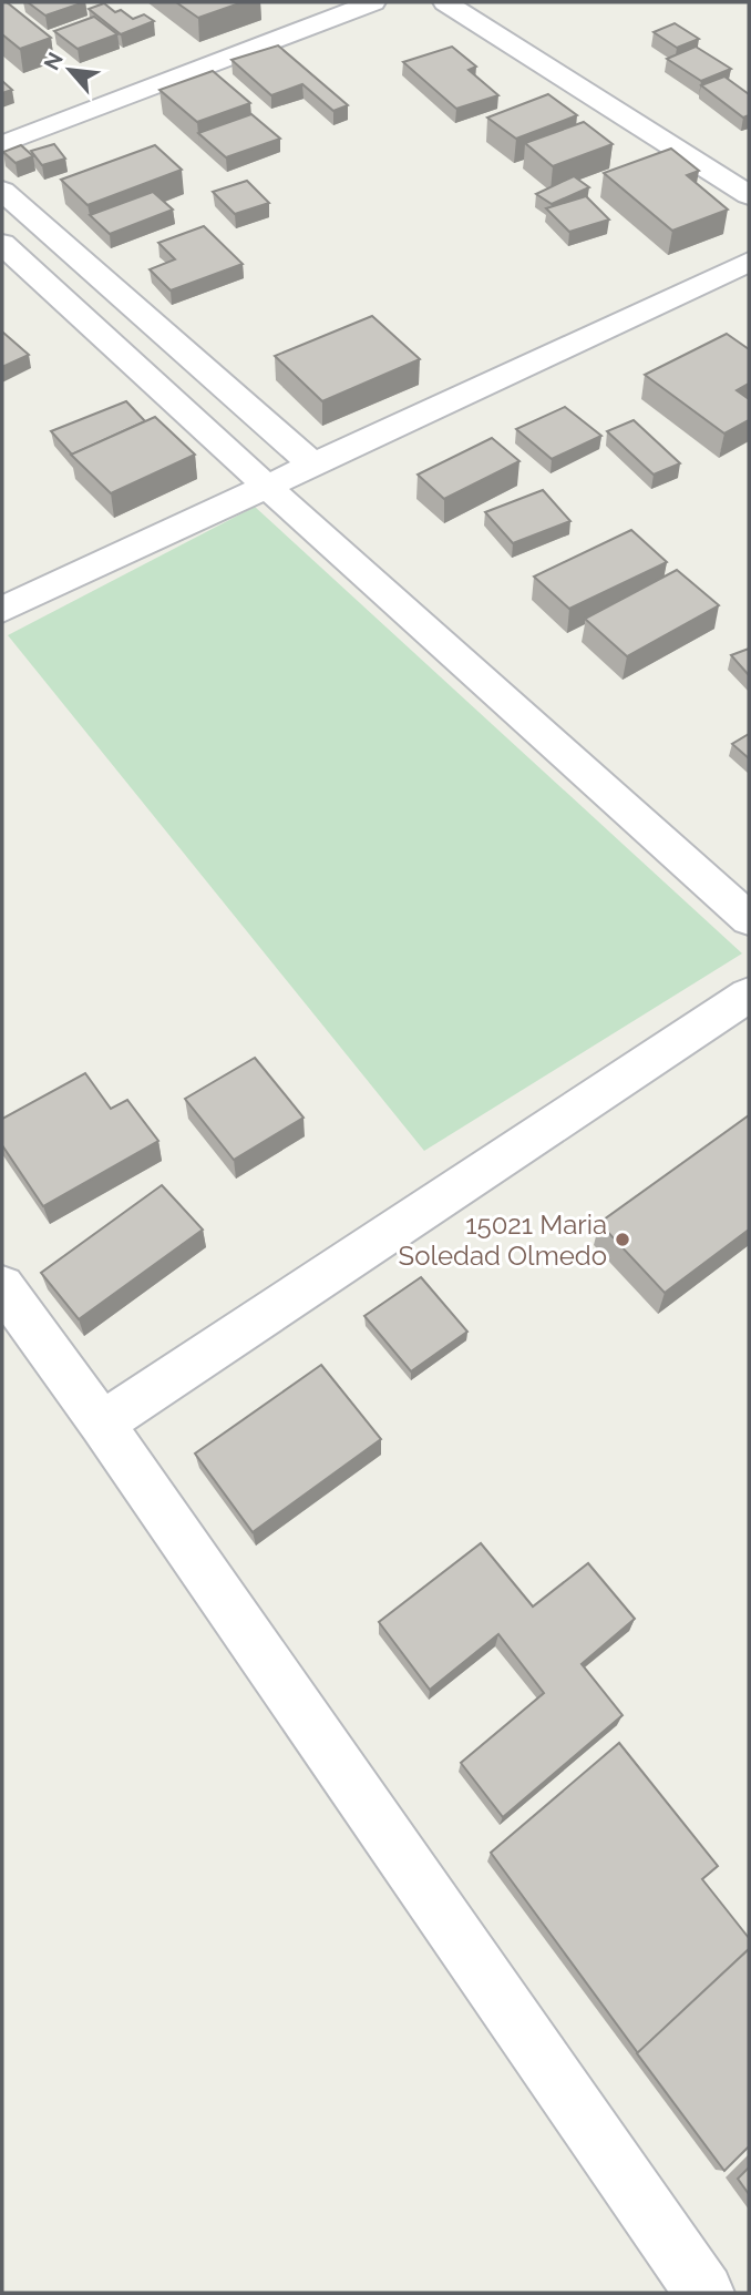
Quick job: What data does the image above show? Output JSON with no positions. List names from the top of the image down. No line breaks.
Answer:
{"places":["15021 Maria Soledad Olmedo"],"north":"top left"}
